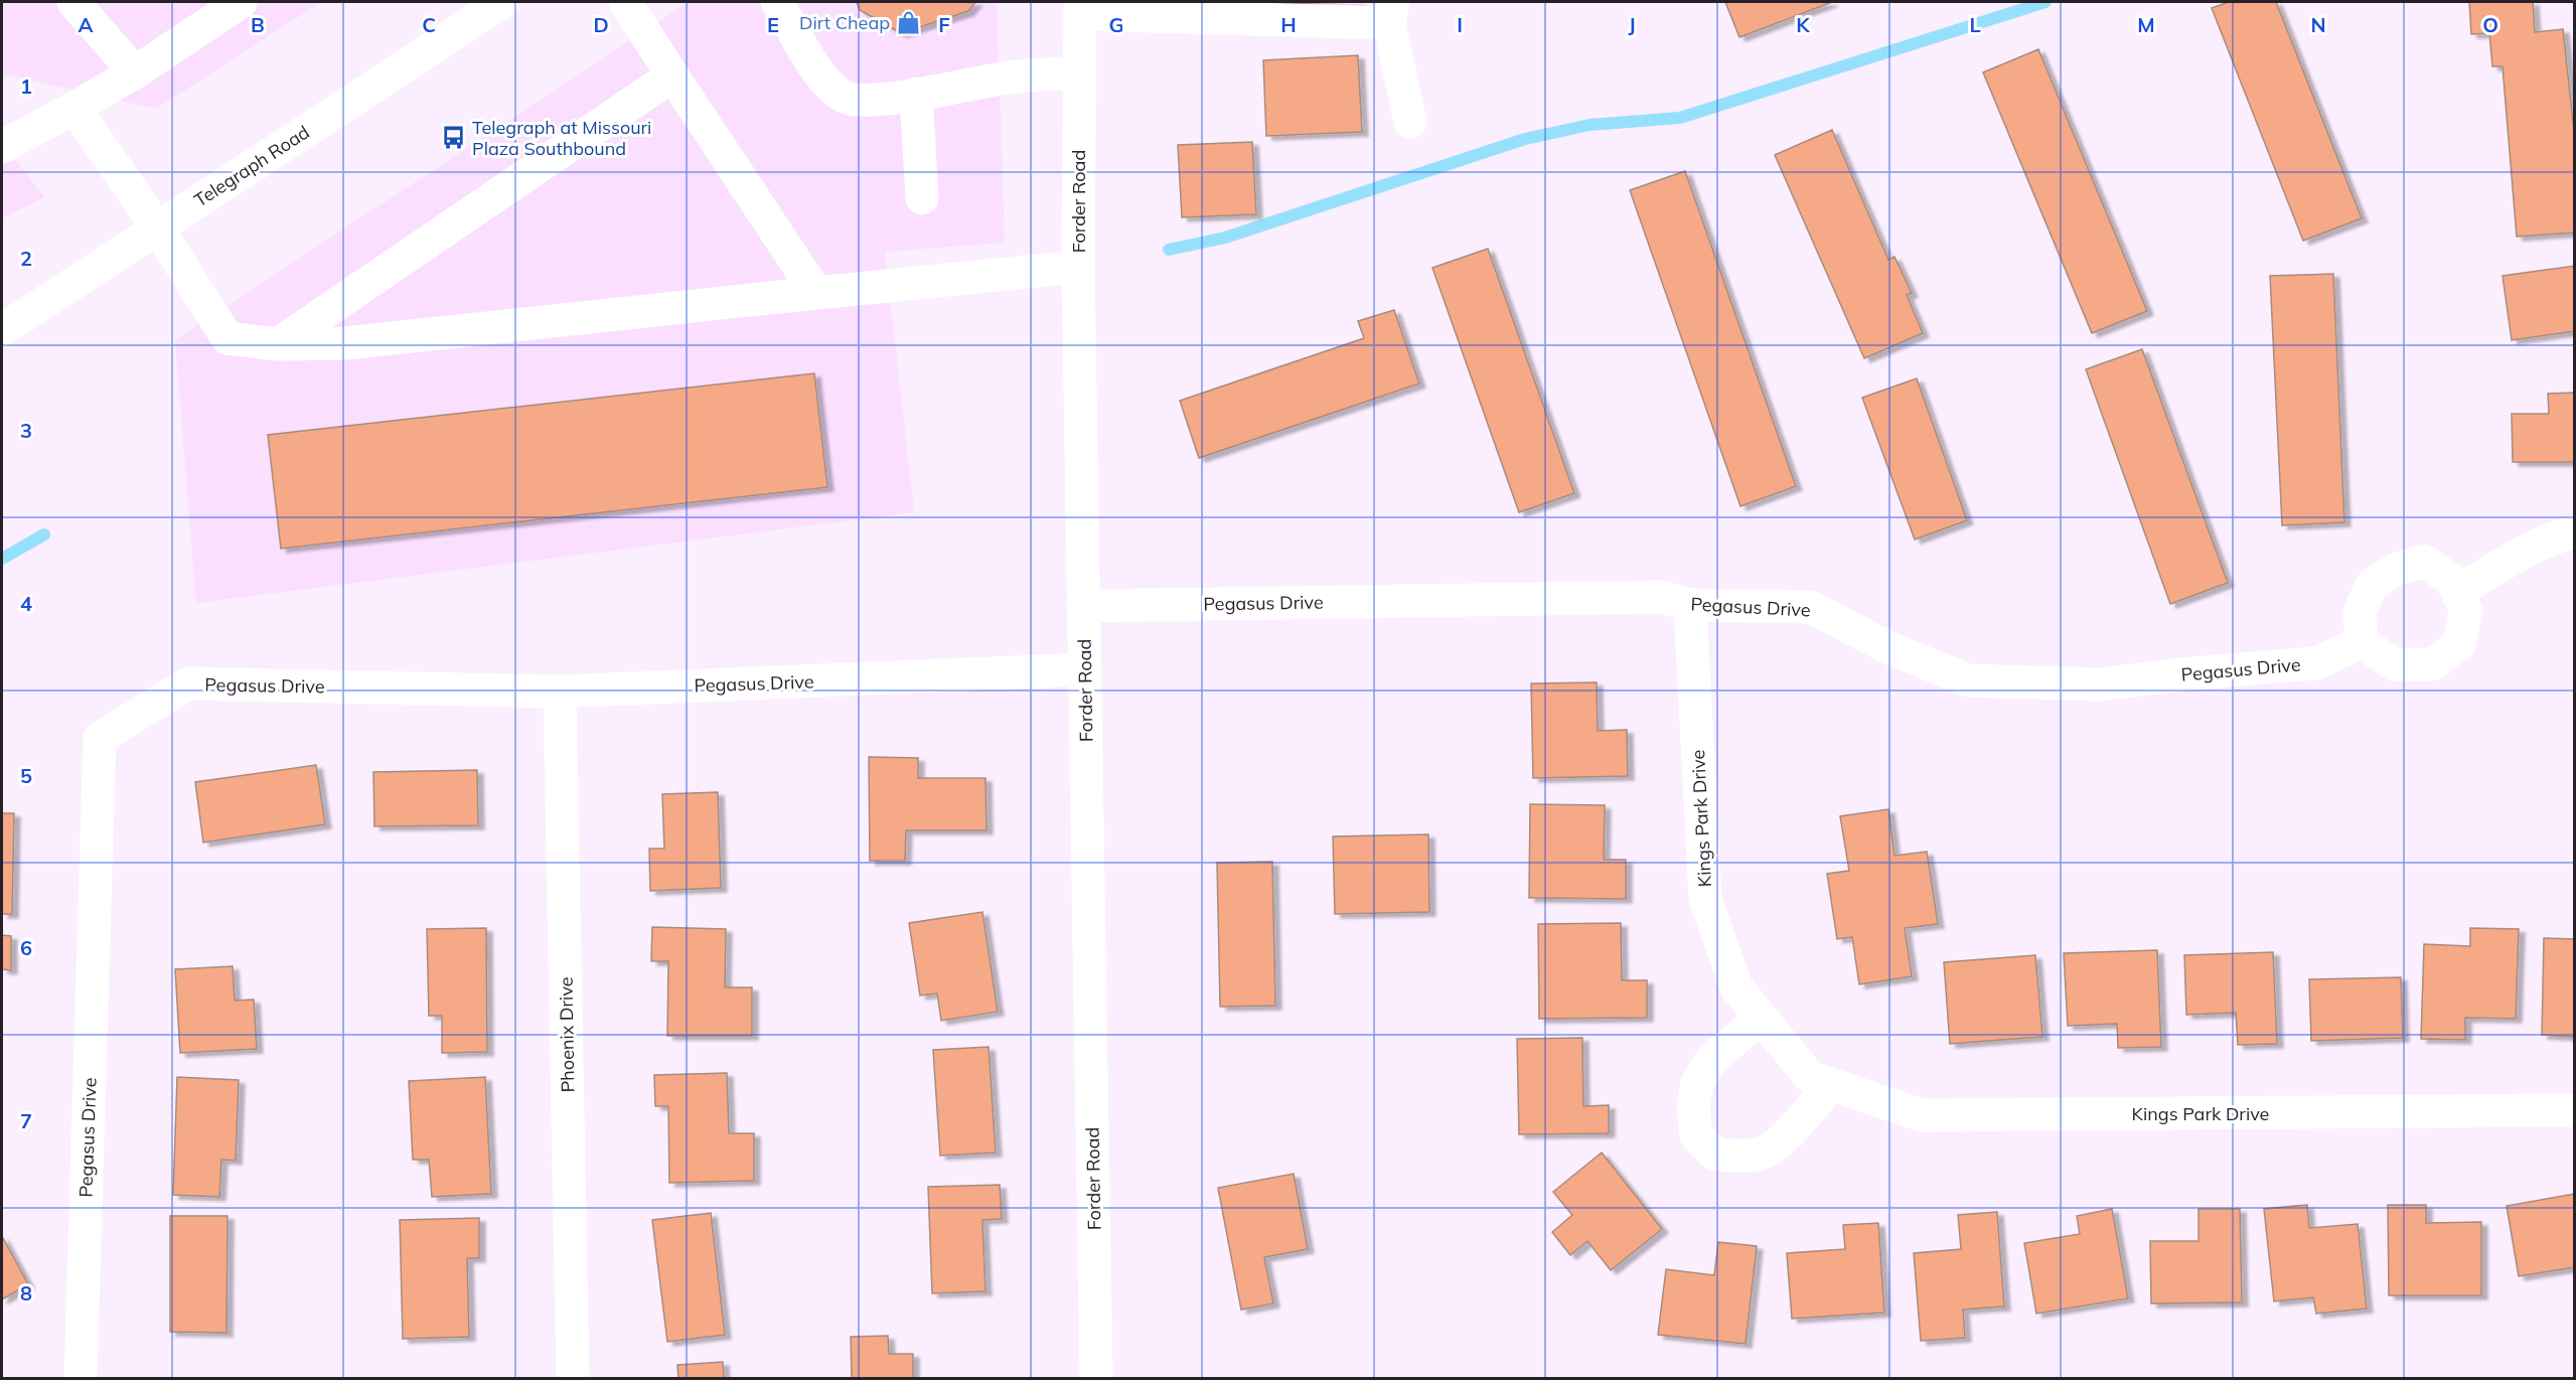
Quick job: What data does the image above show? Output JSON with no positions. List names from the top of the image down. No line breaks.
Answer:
{"streets":{"street":["Telegraph Road","Forder Road","Pegasus Drive","Kings Park Drive","Phoenix Drive"]},"crossings":[["Forder Road","Pegasus Drive"],["Pegasus Drive","Kings Park Drive"],["Pegasus Drive","Phoenix Drive"]],"places":{"shop":["Dirt Cheap"],"bus stop":["Telegraph at Missouri Plaza Southbound"]},"grid":{"columns":["A","B","C","D","E","F","G","H","I","J","K","L","M","N","O"],"rows":["1","2","3","4","5","6","7","8"]}}
